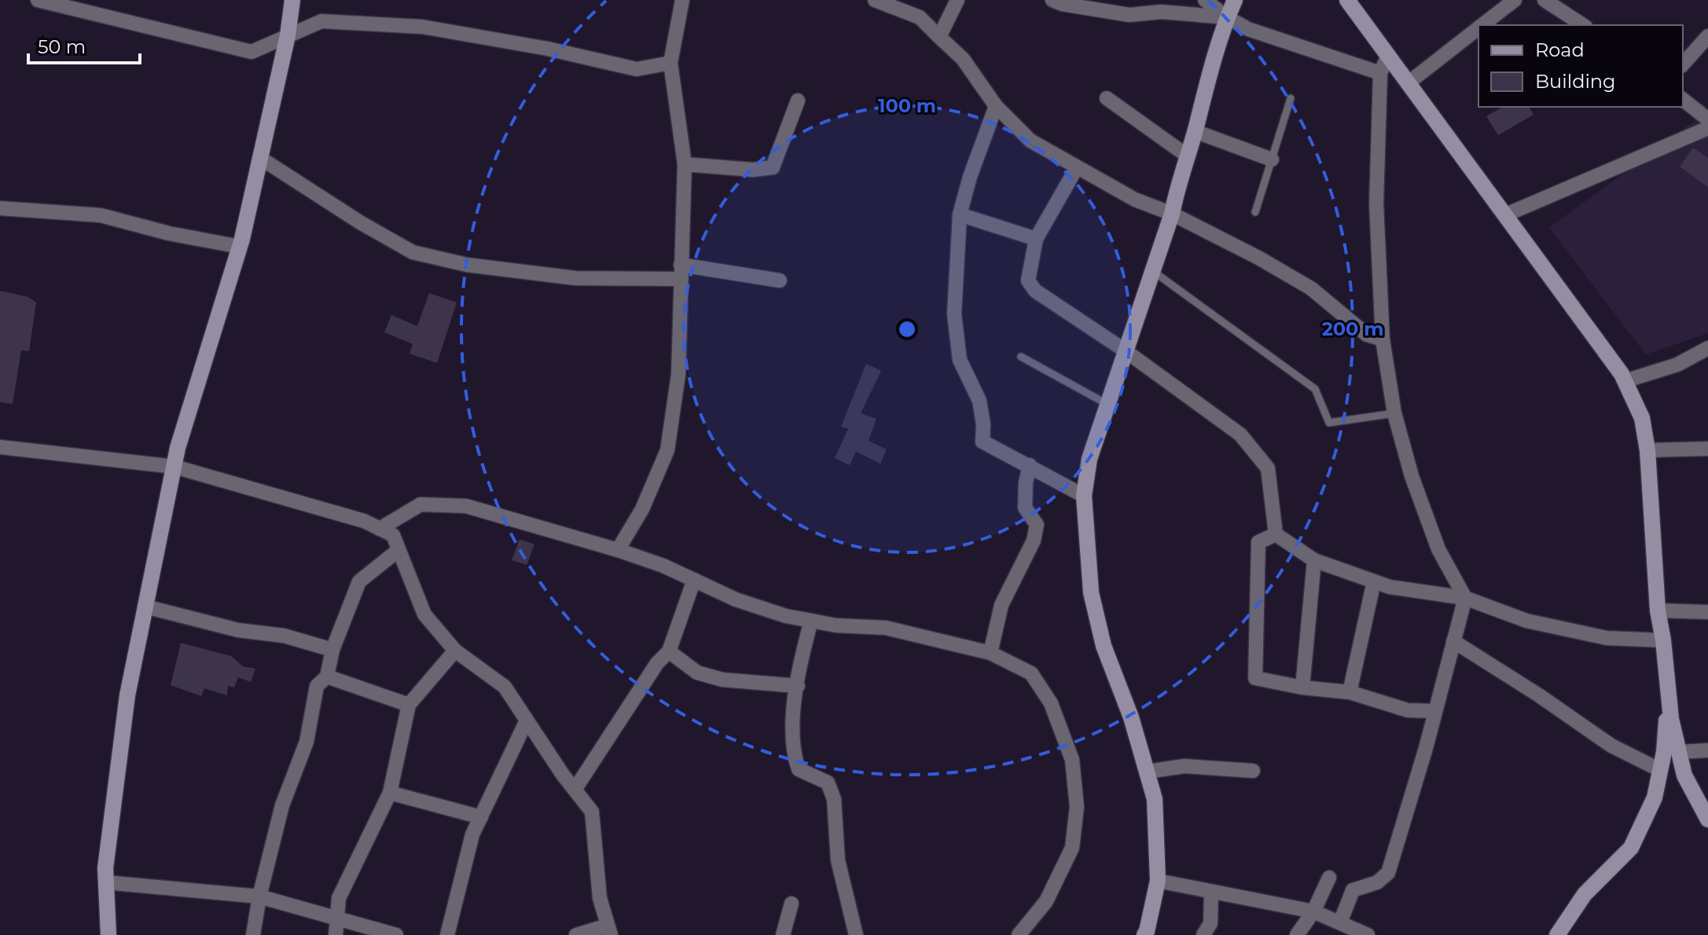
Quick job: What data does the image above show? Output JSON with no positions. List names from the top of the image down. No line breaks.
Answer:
{"legend":["Road","Building"],"scale_bar":"50 m","rings":["100 m","200 m"]}
